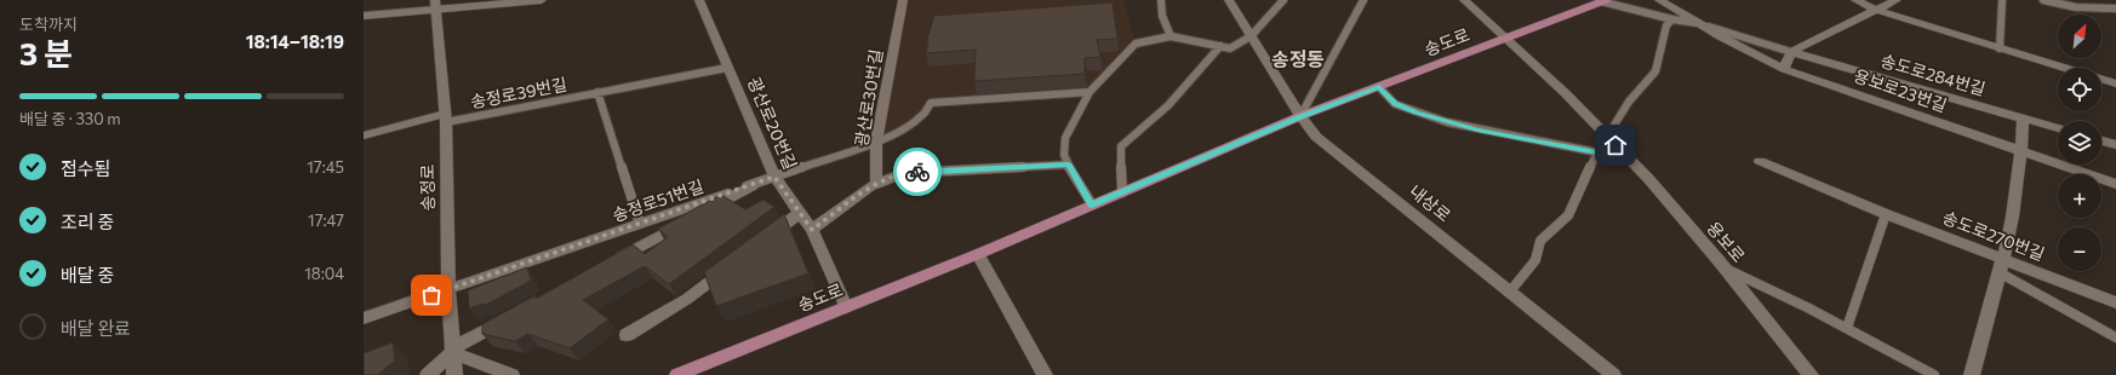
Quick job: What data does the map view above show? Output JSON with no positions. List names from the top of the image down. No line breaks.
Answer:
{"streets":{"main road":["송도로"],"street":["송도로284번길","용보로23번길","광산로30번길","광산로20번길","송정로","내상로","송도로270번길","용보로"],"lane":["송정로39번길","송정로51번길"]},"crossings":[["송도로","광산로20번길"],["송도로","내상로"],["송도로","용보로"],["송정로39번길","광산로20번길"],["송정로39번길","송정로"],["광산로30번길","송정로51번길"],["광산로20번길","송정로51번길"],["송정로","송정로51번길"]],"districts":["송정동"],"north":"top right","page":{"heading":["3 분","도착까지","18:14–18:19"],"map_buttons":["+","−"],"bar":"배달 중 · 330 m","list":[["접수됨","17:45"],["조리 중","17:47"],["배달 중","18:04"],"배달 완료"]}}
